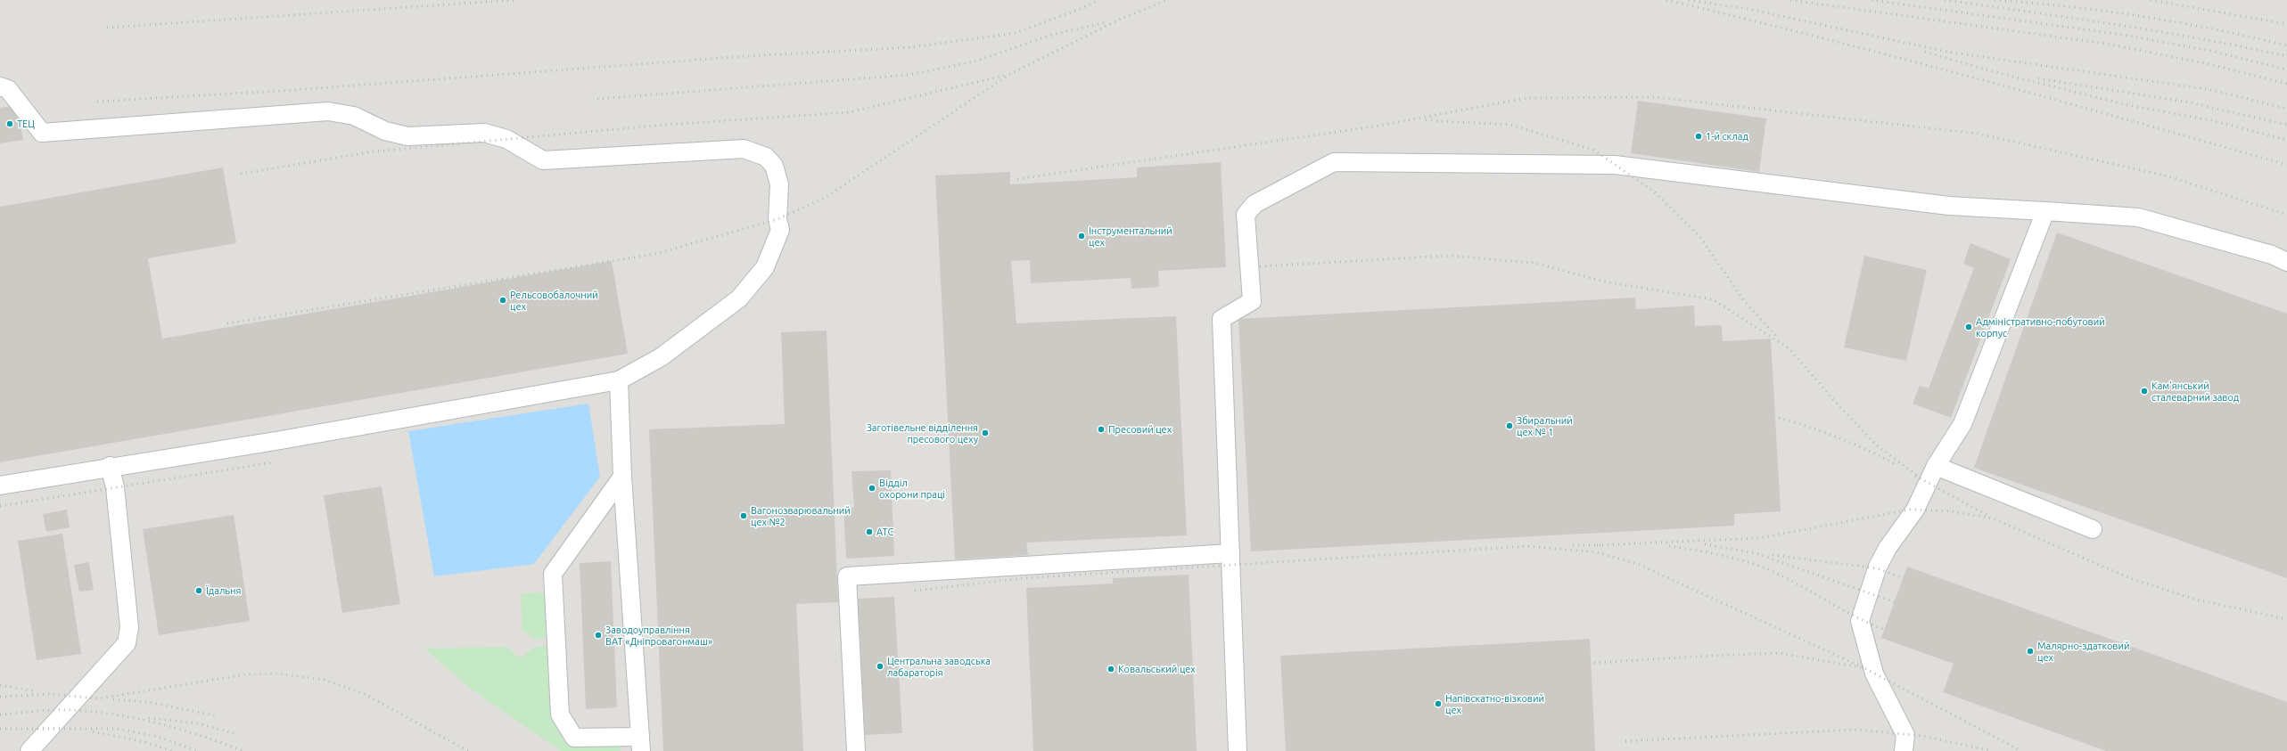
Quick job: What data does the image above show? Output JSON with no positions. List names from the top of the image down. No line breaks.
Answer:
{"places":["ТЕЦ","1-й склад","Інструментальний цех","Рельсовобалочний цех","Адміністративно-побутовий корпус","Кам’янський сталеварний завод","Збиральний цех № 1","Пресовий цех","Заготівельне відділення пресового цеху","Відділ охорони праці","Вагонозварювальний цех №2","АТС","Їдальня","Заводоуправління ВАТ «Дніпровагонмаш»","Малярно-здатковий цех","Центральна заводська лабараторія","Ковальський цех","Напівскатно-візковий цех"]}
